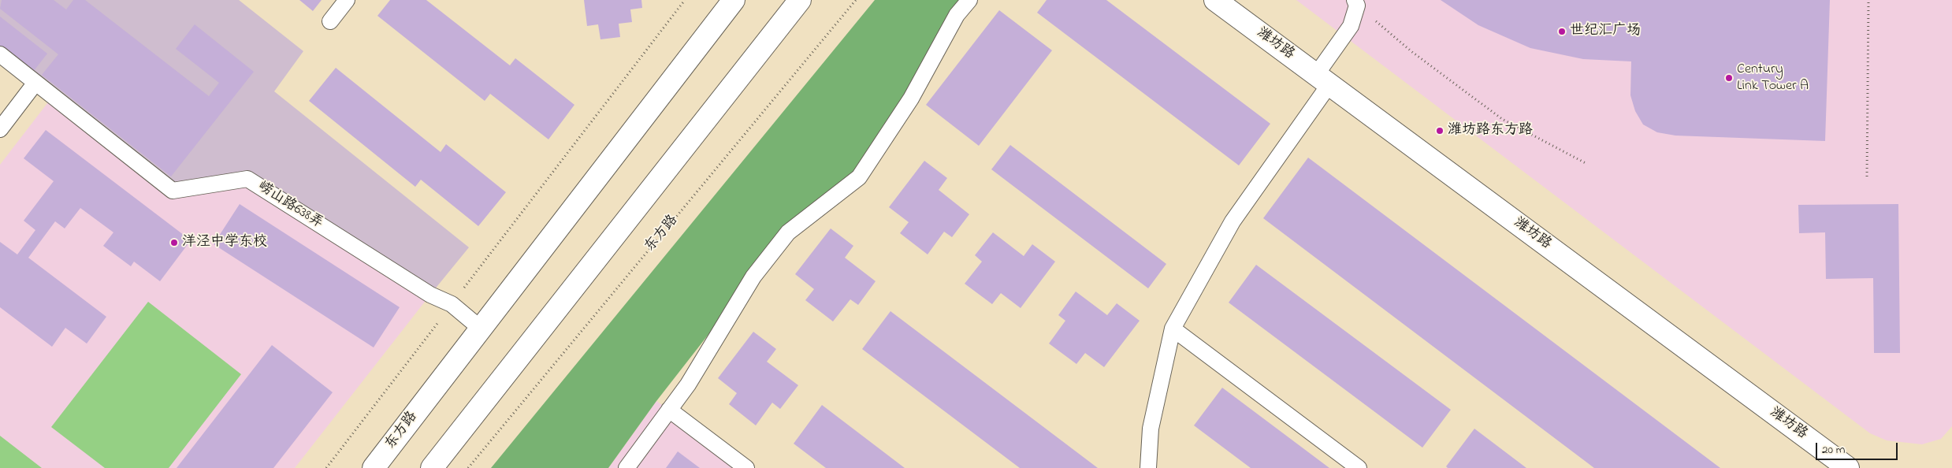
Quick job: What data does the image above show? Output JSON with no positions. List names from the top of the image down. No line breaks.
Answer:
{"streets":{"main road":["潍坊路","东方路"],"lane":["崂山路638弄"]},"crossings":[["崂山路638弄","东方路"]],"places":["世纪汇广场","Century Link Tower A","潍坊路东方路","洋泾中学东校"],"scale_bar":"20 m"}
